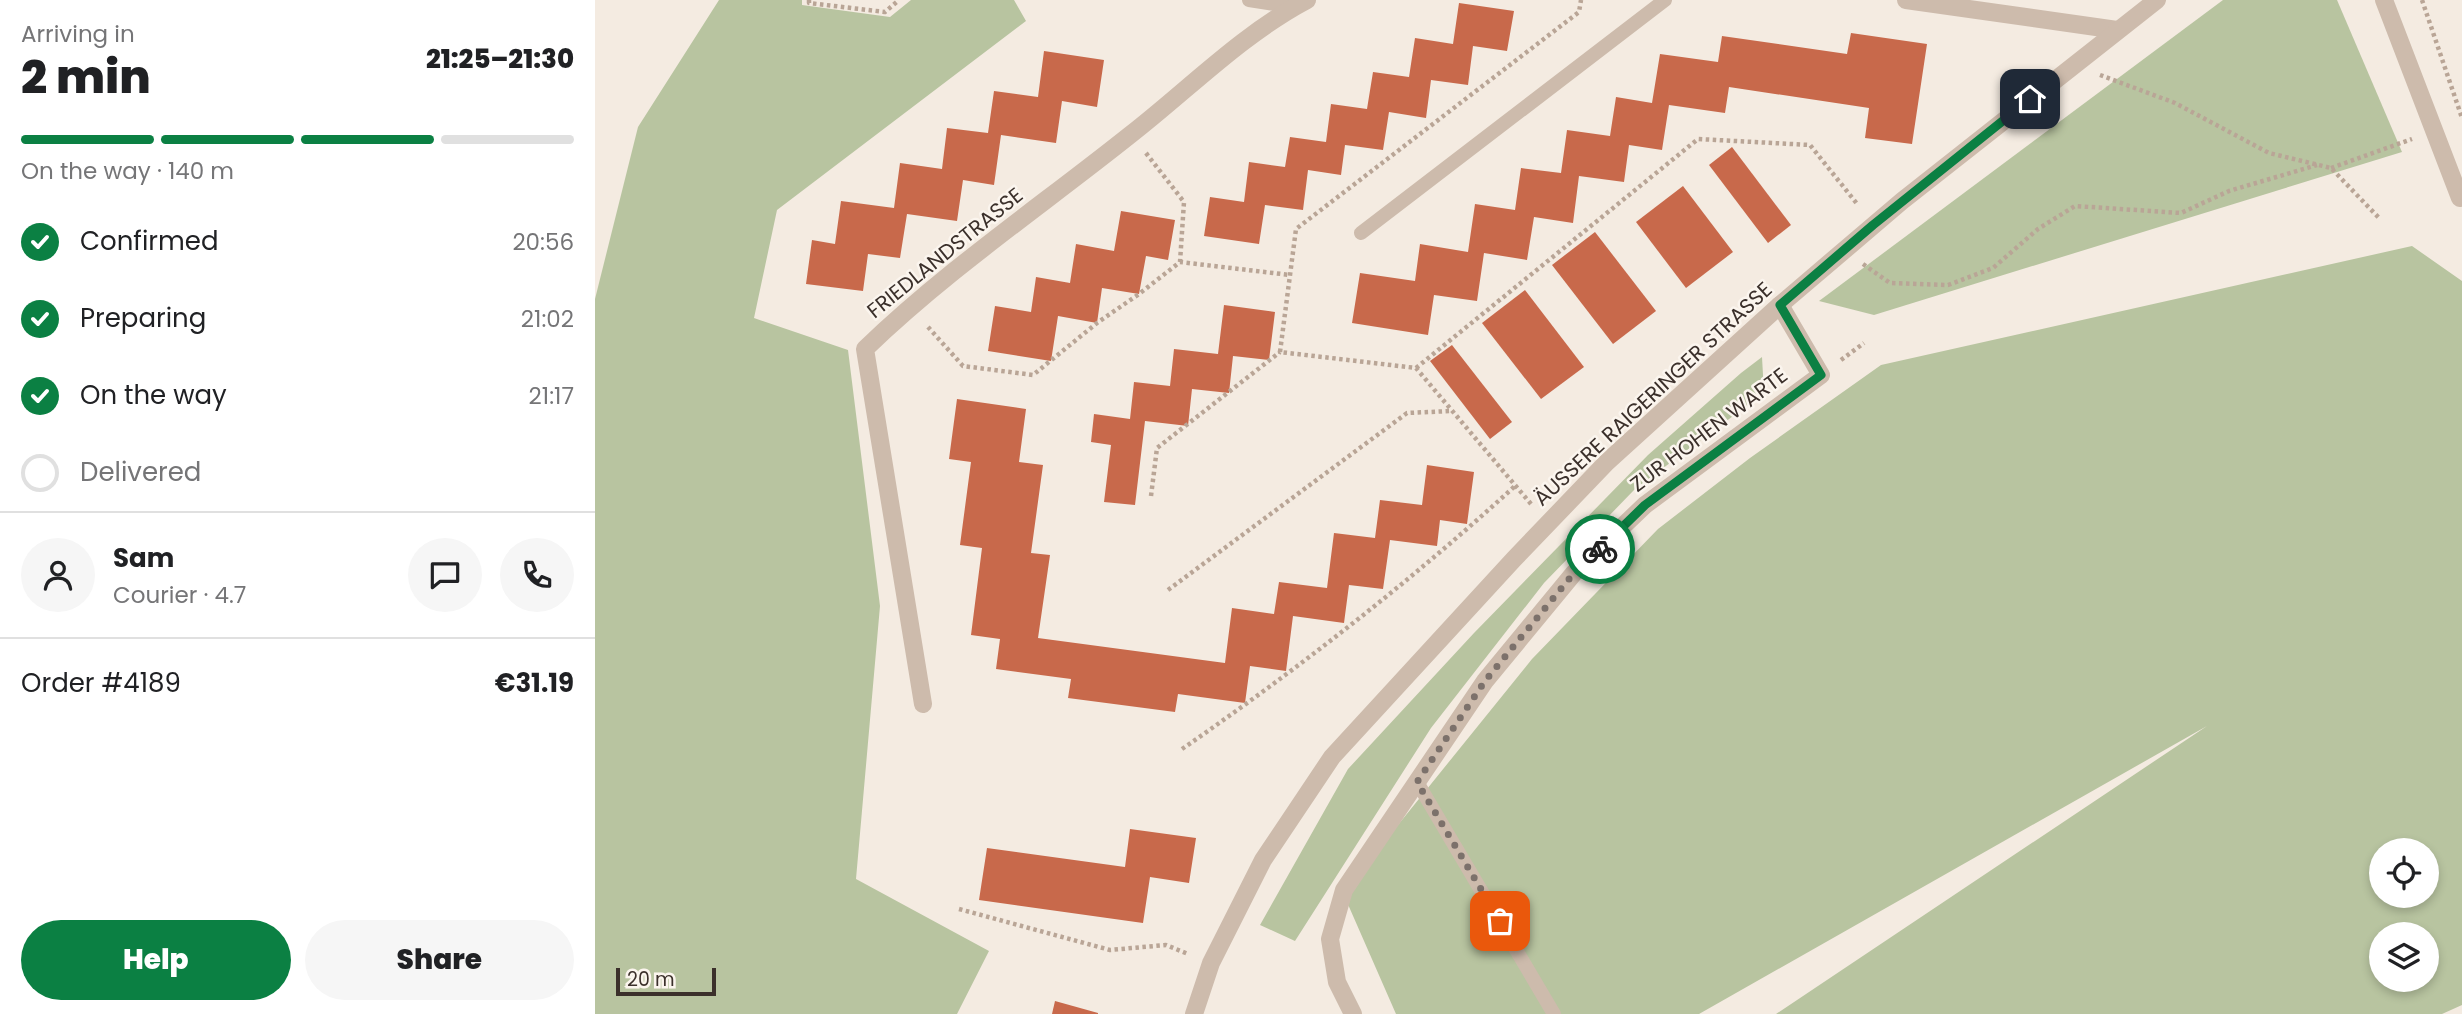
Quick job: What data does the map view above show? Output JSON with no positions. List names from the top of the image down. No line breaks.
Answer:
{"streets":{"street":["FRIEDLANDSTRASSE","ÄUSSERE RAIGERINGER STRASSE","ZUR HOHEN WARTE"]},"crossings":[["ÄUSSERE RAIGERINGER STRASSE","ZUR HOHEN WARTE"]],"scale_bar":"20 m","page":{"heading":["2 min","Arriving in","21:25–21:30"],"panel":["Sam","Courier · 4.7","Order #4189","€31.19"],"bar":"On the way · 140 m","list":[["Confirmed","20:56"],["Preparing","21:02"],["On the way","21:17"],"Delivered"],"buttons":["Help","Share"],"scale":"20 m"}}
